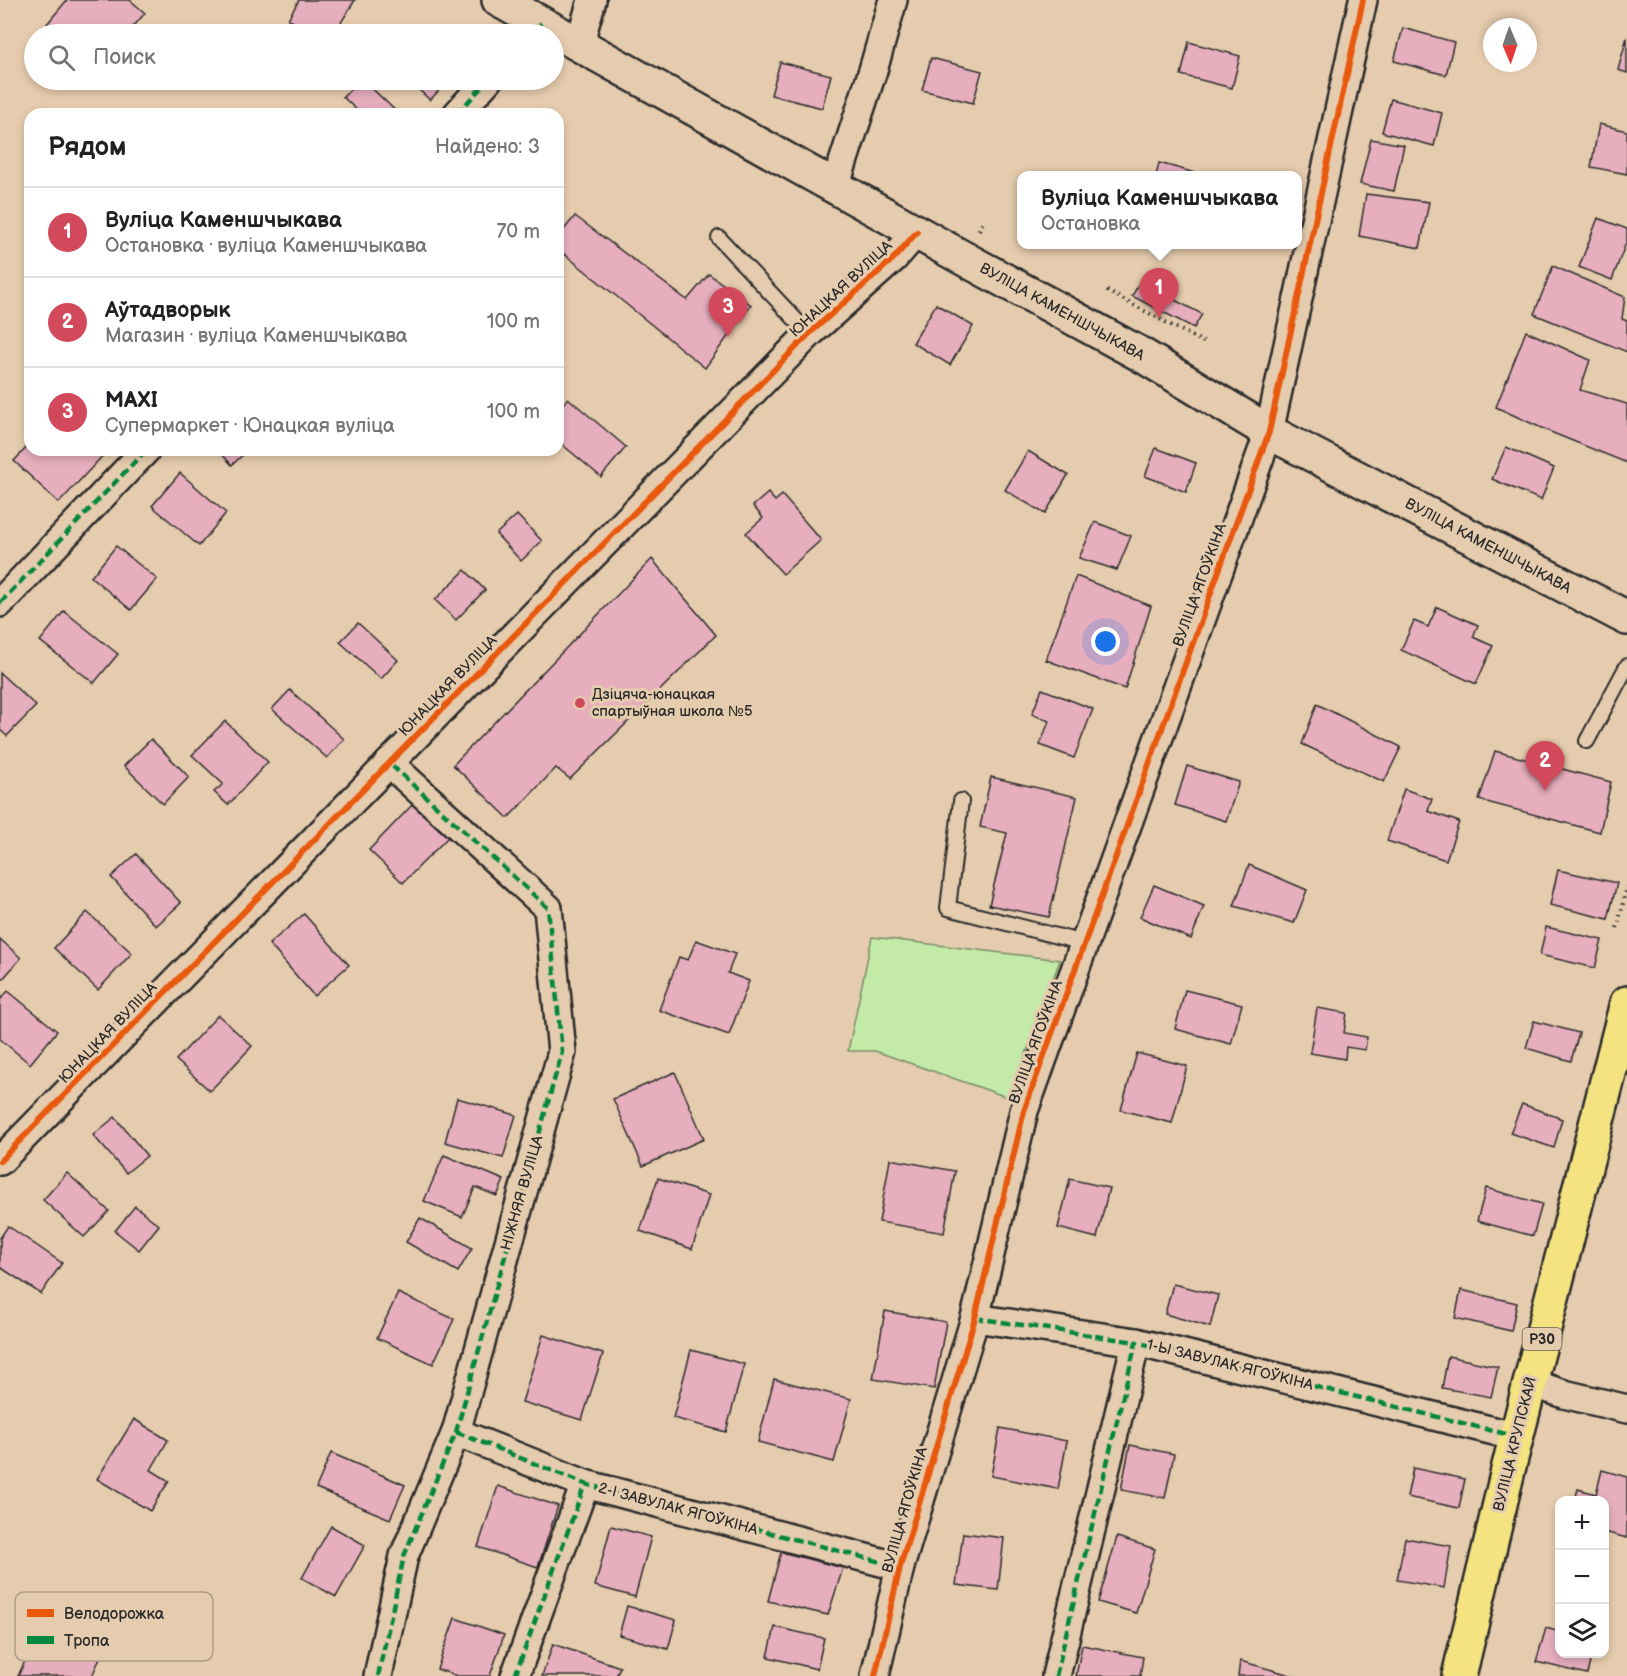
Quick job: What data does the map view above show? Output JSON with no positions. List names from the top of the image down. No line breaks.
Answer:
{"streets":{"main road":["Р30","ВУЛІЦА КРУПСКАЙ"],"street":["ЮНАЦКАЯ ВУЛІЦА","ВУЛІЦА КАМЕНШЧЫКАВА","ВУЛІЦА ЯГОЎКІНА","НІЖНЯЯ ВУЛІЦА","1-Ы ЗАВУЛАК ЯГОЎКІНА","2-І ЗАВУЛАК ЯГОЎКІНА"]},"crossings":[["ЮНАЦКАЯ ВУЛІЦА","ВУЛІЦА КАМЕНШЧЫКАВА"],["ЮНАЦКАЯ ВУЛІЦА","НІЖНЯЯ ВУЛІЦА"],["ВУЛІЦА КАМЕНШЧЫКАВА","ВУЛІЦА ЯГОЎКІНА"],["ВУЛІЦА ЯГОЎКІНА","2-І ЗАВУЛАК ЯГОЎКІНА"],["1-Ы ЗАВУЛАК ЯГОЎКІНА","ВУЛІЦА КРУПСКАЙ"]],"places":["Дзіцяча-юнацкая спартыўная школа №5"],"legend":["Велодорожка","Тропа"],"north":"bottom","page":{"search":"Поиск","heading":["Рядом","Найдено: 3"],"popup":["Вуліца Каменшчыкава","Остановка"],"list":[{"mark":"1","name":"Вуліца Каменшчыкава","note":"Остановка · вуліца Каменшчыкава","value":"70 m"},{"mark":"2","name":"Аўтадворык","note":"Магазин · вуліца Каменшчыкава","value":"100 m"},{"mark":"3","name":"MAXI","note":"Супермаркет · Юнацкая вуліца","value":"100 m"}],"pins":["1","3","2"],"map_buttons":["+","−"]}}
